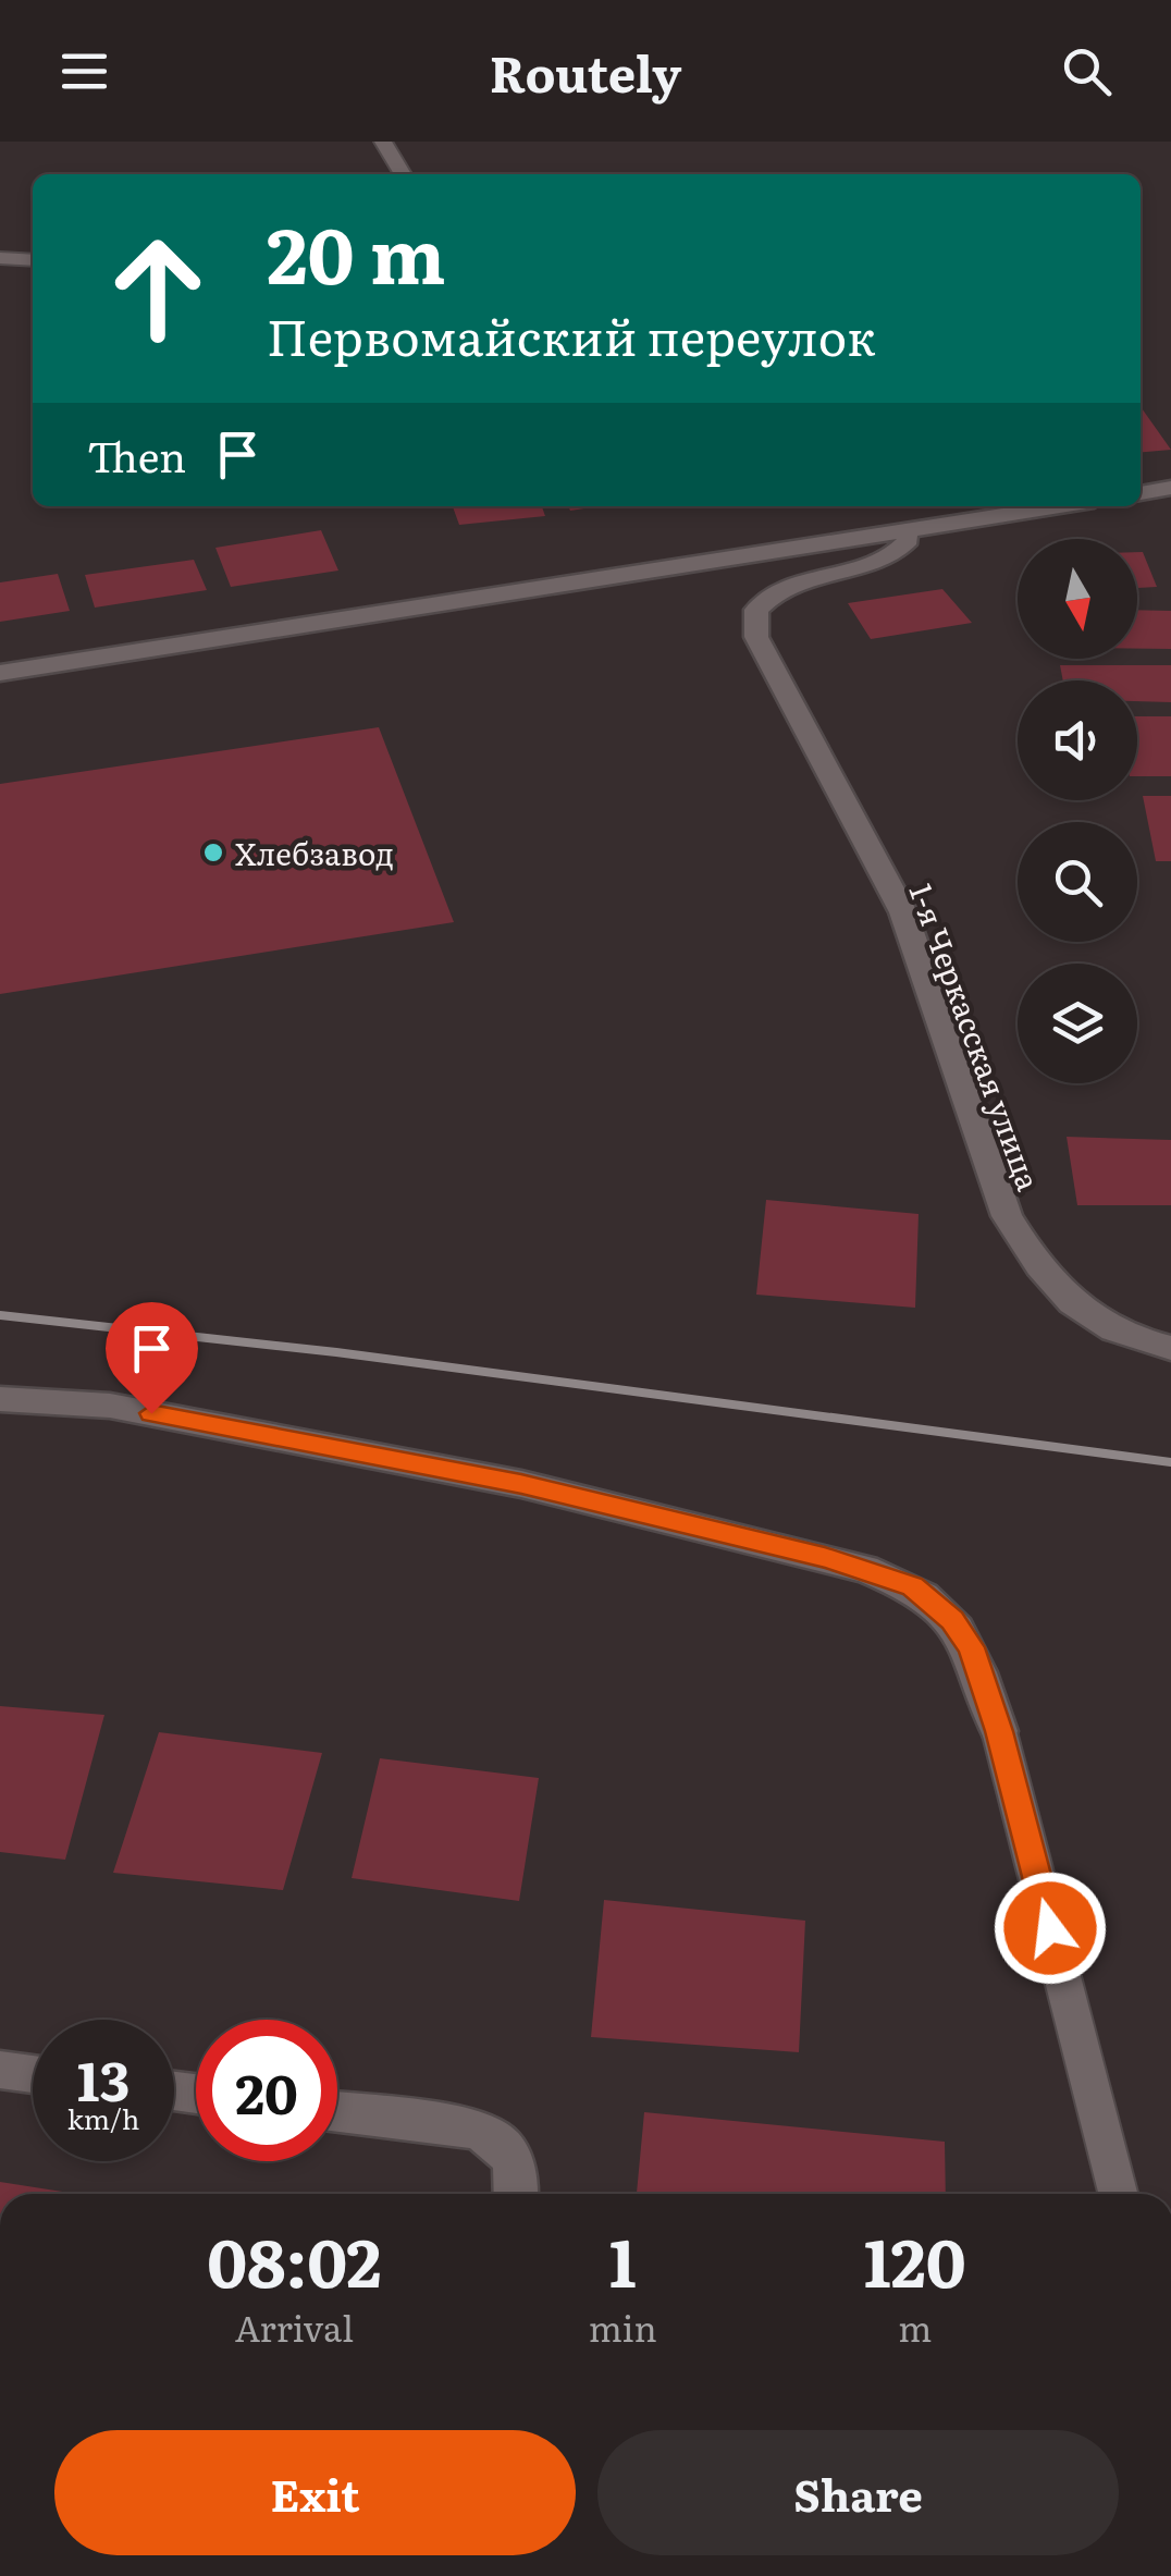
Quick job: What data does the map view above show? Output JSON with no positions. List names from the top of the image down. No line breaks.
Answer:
{"streets":{"street":["1-я Черкасская улица"]},"places":["Хлебзавод"],"north":"bottom","page":{"header":"Routely","turn":["20 m","Первомайский переулок"],"then":"Then","speed":"13 km/h","limit":"20","eta":["08:02","Arrival","1","min","120","m"],"buttons":["Exit","Share"]}}
